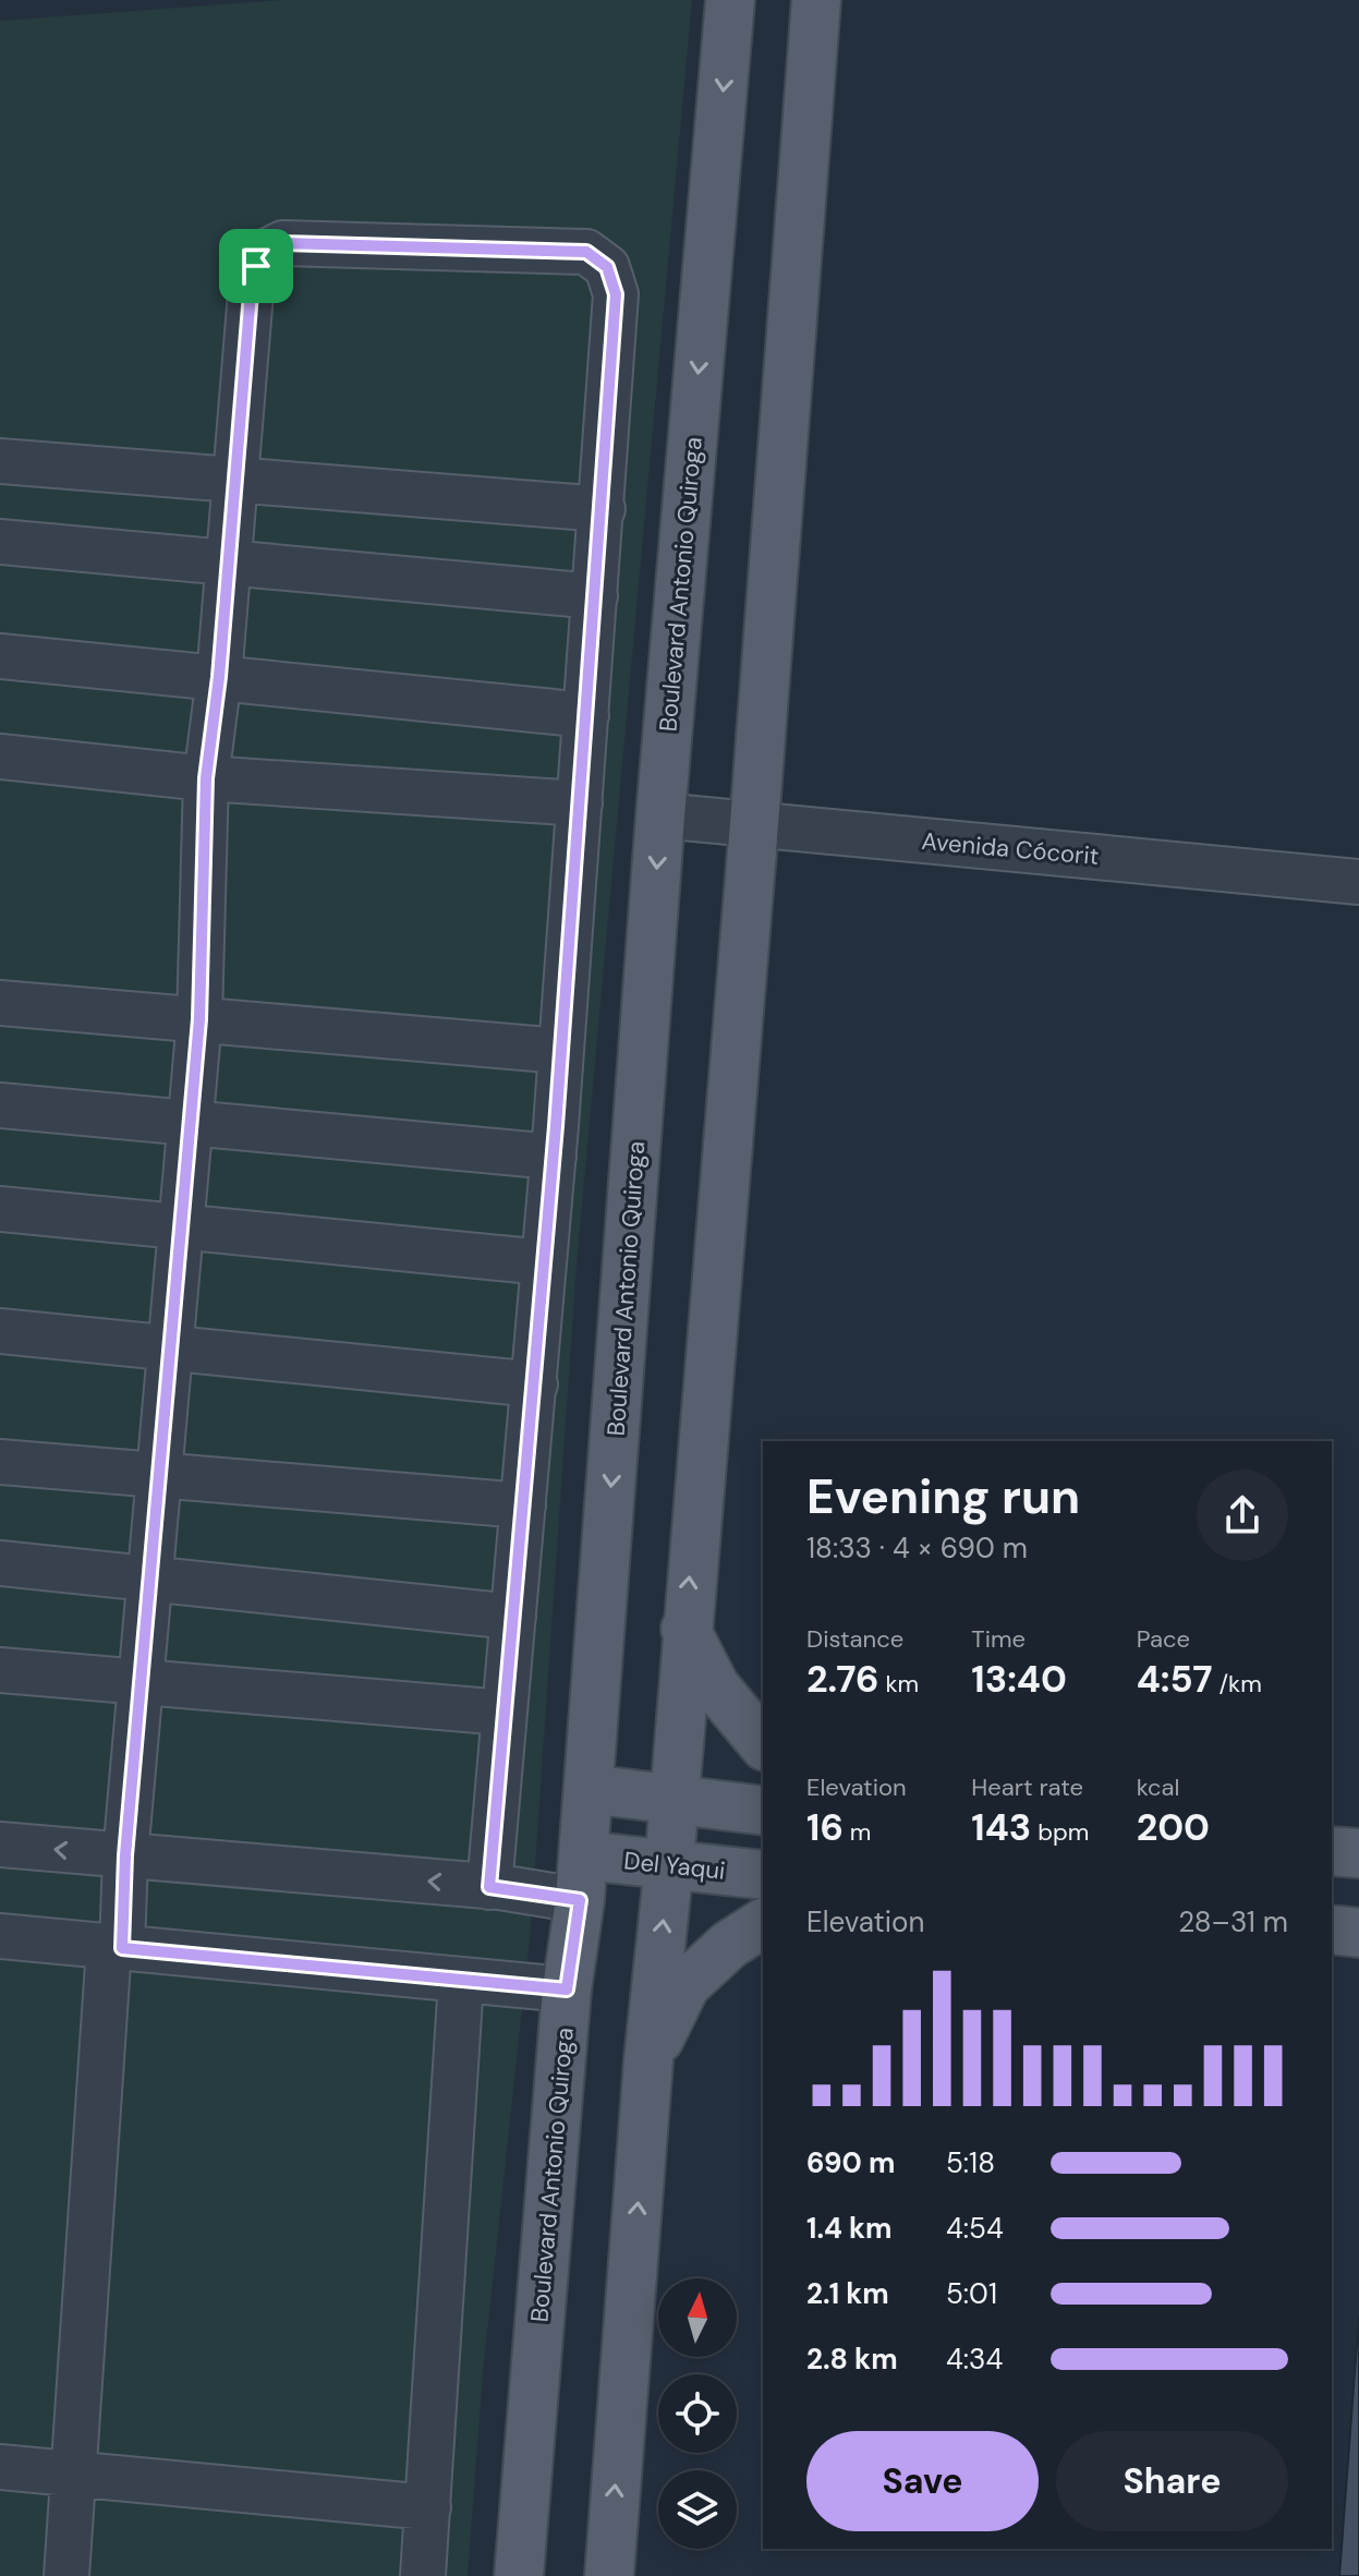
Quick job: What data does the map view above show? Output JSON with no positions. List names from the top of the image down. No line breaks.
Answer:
{"streets":{"main road":["Boulevard Antonio Quiroga","Del Yaqui"],"street":["Avenida Cócorit"]},"crossings":[["Boulevard Antonio Quiroga","Avenida Cócorit"],["Boulevard Antonio Quiroga","Del Yaqui"]],"north":"top","page":{"heading":["Evening run","18:33 · 4 × 690 m"],"stats":[["Distance","2.76 km"],["Time","13:40"],["Pace","4:57 /km"],["Elevation","16 m"],["Heart rate","143 bpm"],["kcal","200"]],"chart":["Elevation","28–31 m"],"list":[{"name":"690 m","note":"5:18"},{"name":"1.4 km","note":"4:54"},{"name":"2.1 km","note":"5:01"},{"name":"2.8 km","note":"4:34"}],"buttons":["Save","Share"]}}
